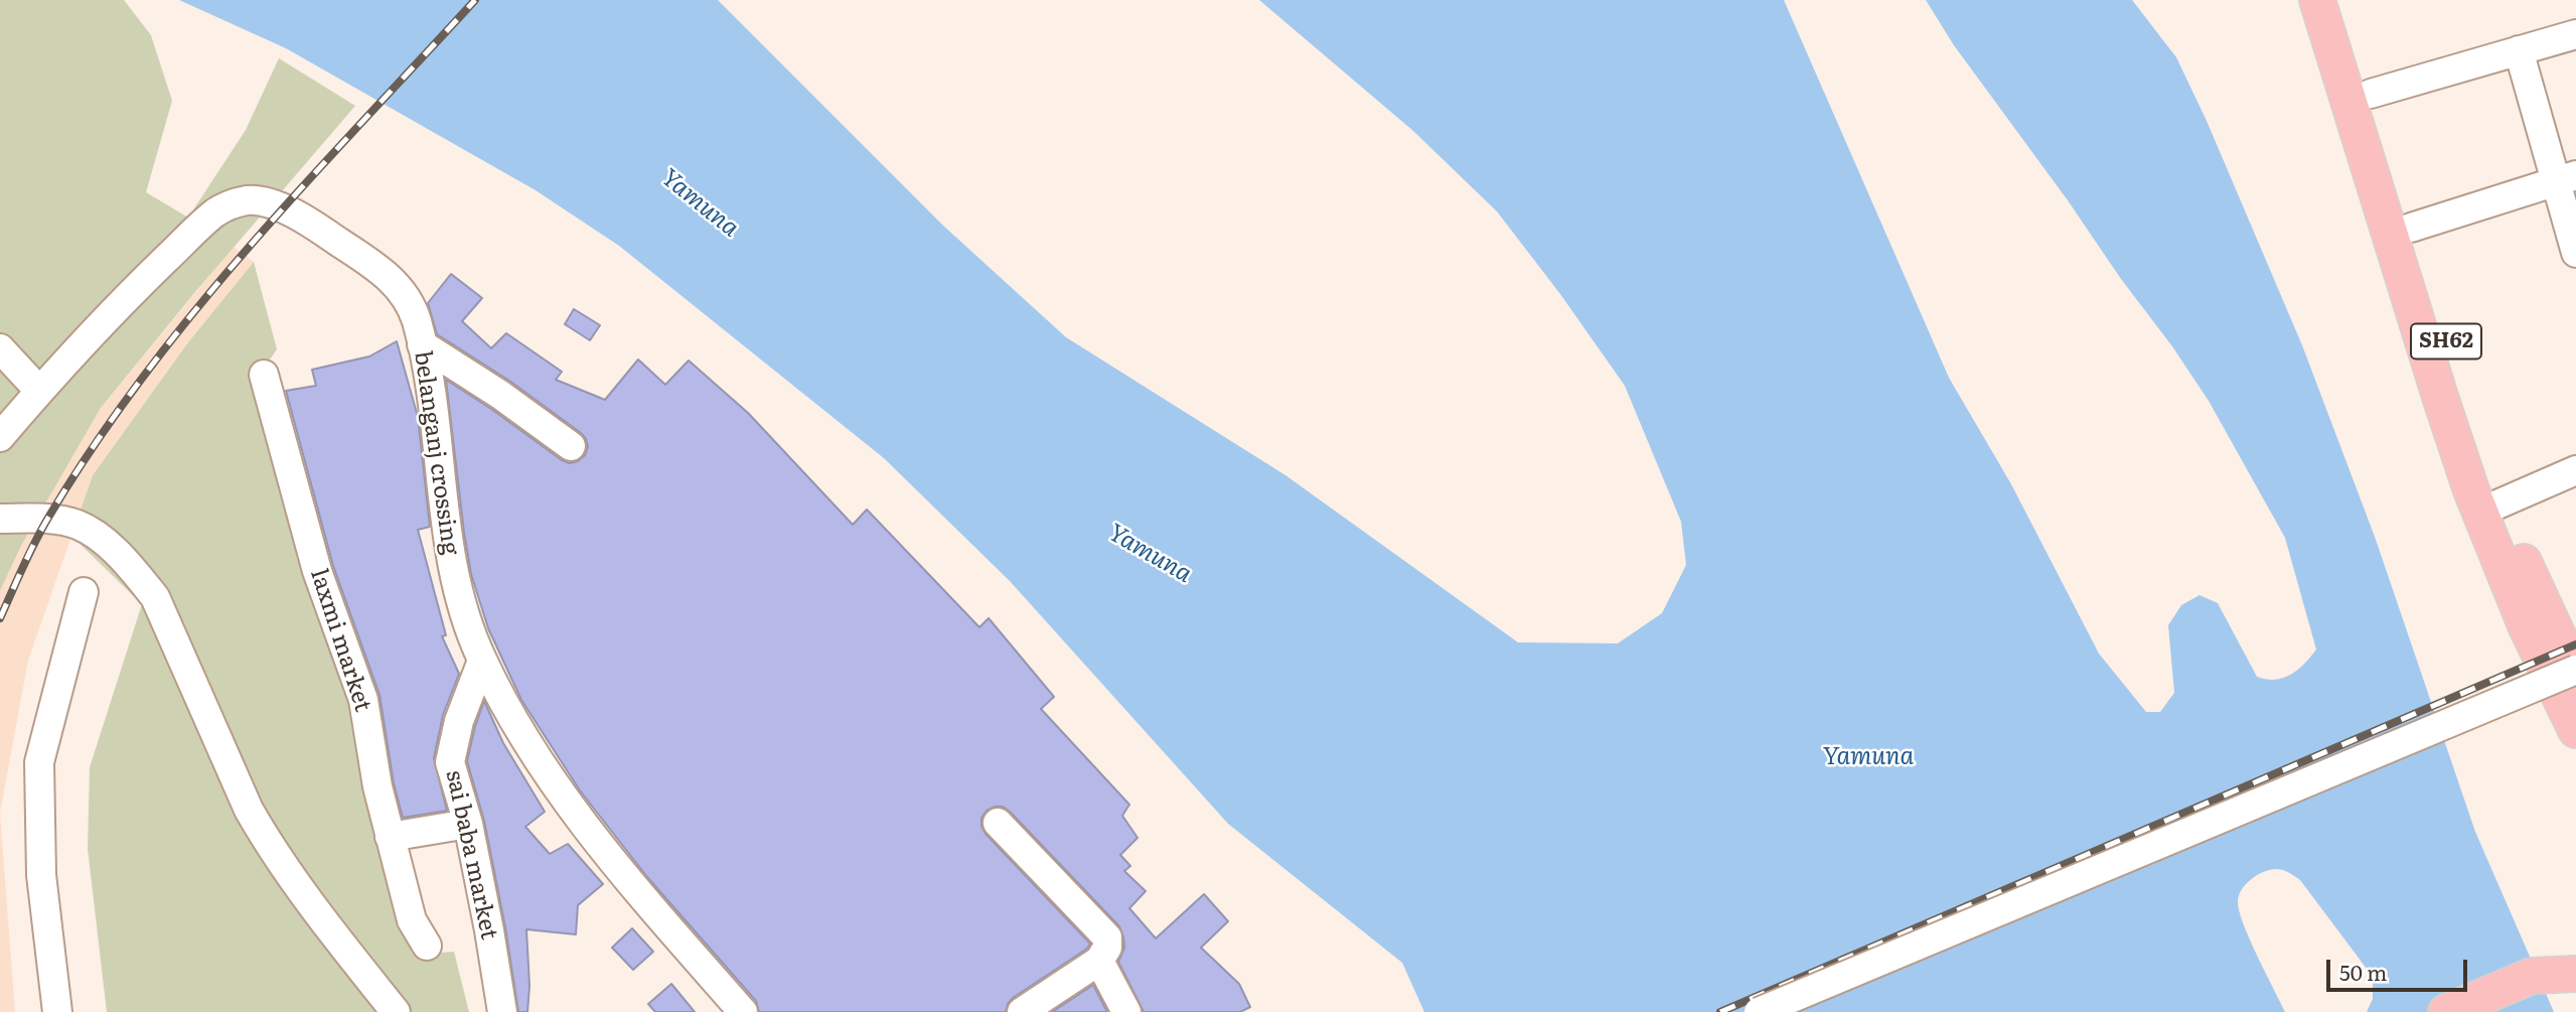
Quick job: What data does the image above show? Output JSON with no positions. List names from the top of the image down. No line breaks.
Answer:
{"streets":{"main road":["SH62"],"street":["belanganj crossing","laxmi market","sai baba market"]},"crossings":[["belanganj crossing","sai baba market"]],"water":["Yamuna"],"scale_bar":"50 m"}
